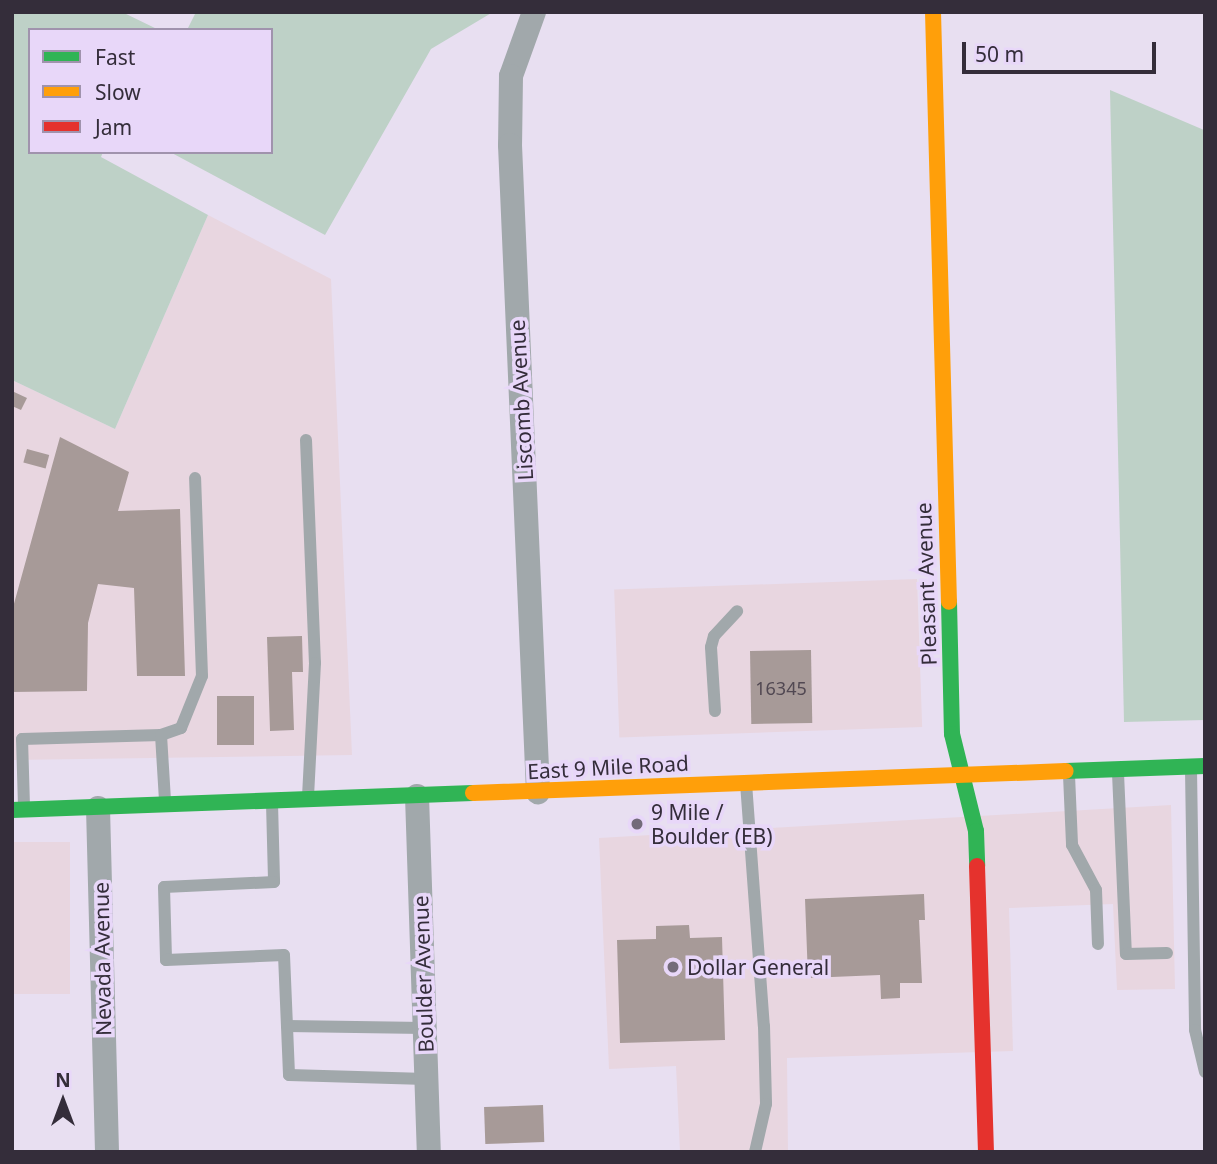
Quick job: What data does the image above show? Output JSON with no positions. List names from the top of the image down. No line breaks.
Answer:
{"streets":{"main road":["Pleasant Avenue","East 9 Mile Road"],"street":["Liscomb Avenue","Nevada Avenue","Boulder Avenue"]},"crossings":[["Liscomb Avenue","East 9 Mile Road"],["Pleasant Avenue","East 9 Mile Road"],["East 9 Mile Road","Nevada Avenue"],["East 9 Mile Road","Boulder Avenue"]],"places":["9 Mile / Boulder (EB)","Dollar General"],"house_numbers":["16345"],"legend":["Fast","Slow","Jam"],"scale_bar":"50 m","north":"top"}
